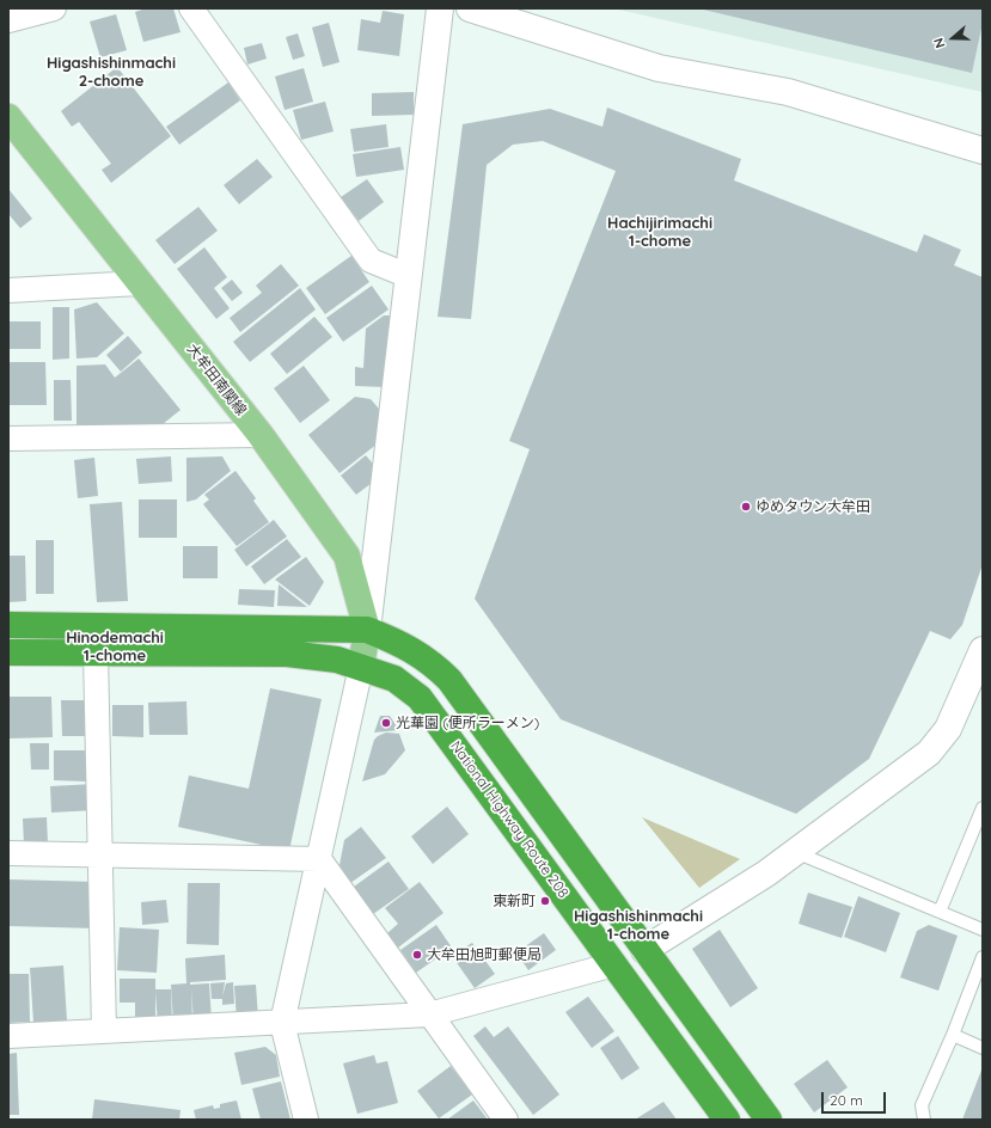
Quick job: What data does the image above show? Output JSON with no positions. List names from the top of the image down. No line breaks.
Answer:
{"streets":{"highway":["National Highway Route 208"],"main road":["大牟田南関線"]},"crossings":[["大牟田南関線","National Highway Route 208"]],"districts":["Higashishinmachi 2-chome","Hachijirimachi 1-chome","Hinodemachi 1-chome","Higashishinmachi 1-chome"],"places":["ゆめタウン大牟田","光華園 (便所ラーメン)","東新町","大牟田旭町郵便局"],"scale_bar":"20 m","north":"left"}
